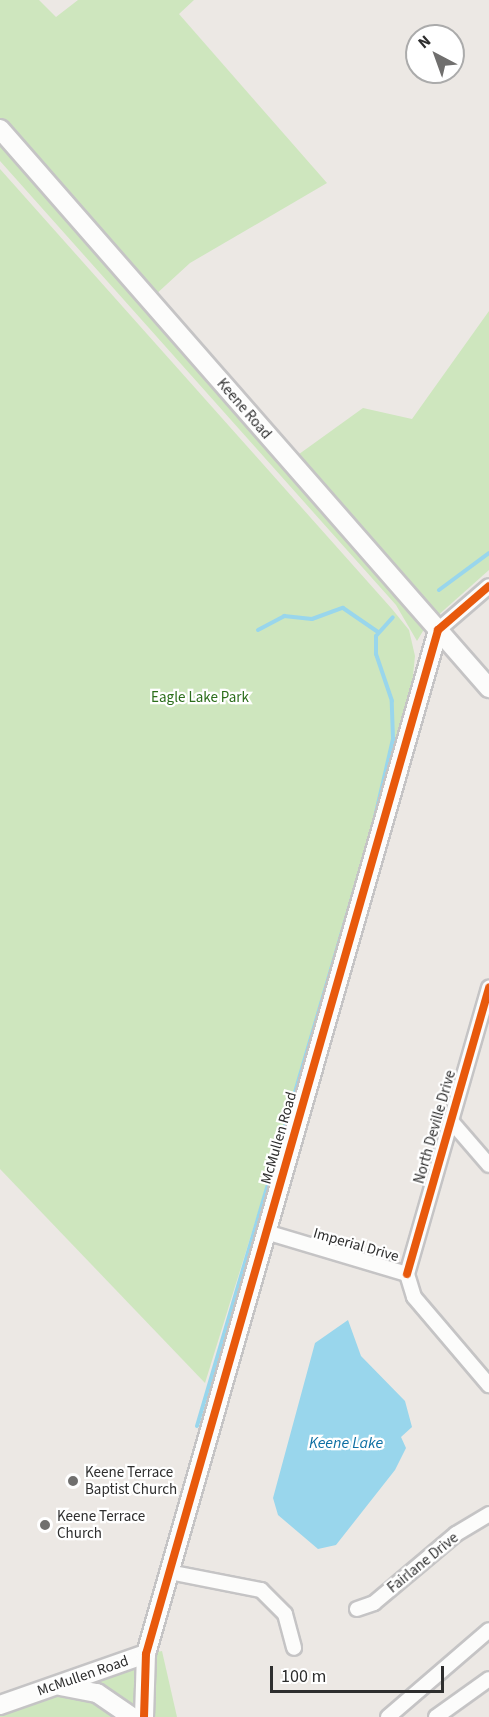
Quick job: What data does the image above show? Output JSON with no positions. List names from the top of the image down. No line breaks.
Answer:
{"streets":{"street":["Keene Road","North Deville Drive","McMullen Road","Imperial Drive","Fairlane Drive"]},"crossings":[["Keene Road","McMullen Road"],["North Deville Drive","Imperial Drive"],["McMullen Road","Imperial Drive"]],"water":["Keene Lake"],"parks":["Eagle Lake Park"],"places":["Keene Terrace Baptist Church","Keene Terrace Church"],"scale_bar":"100 m","north":"top left"}
